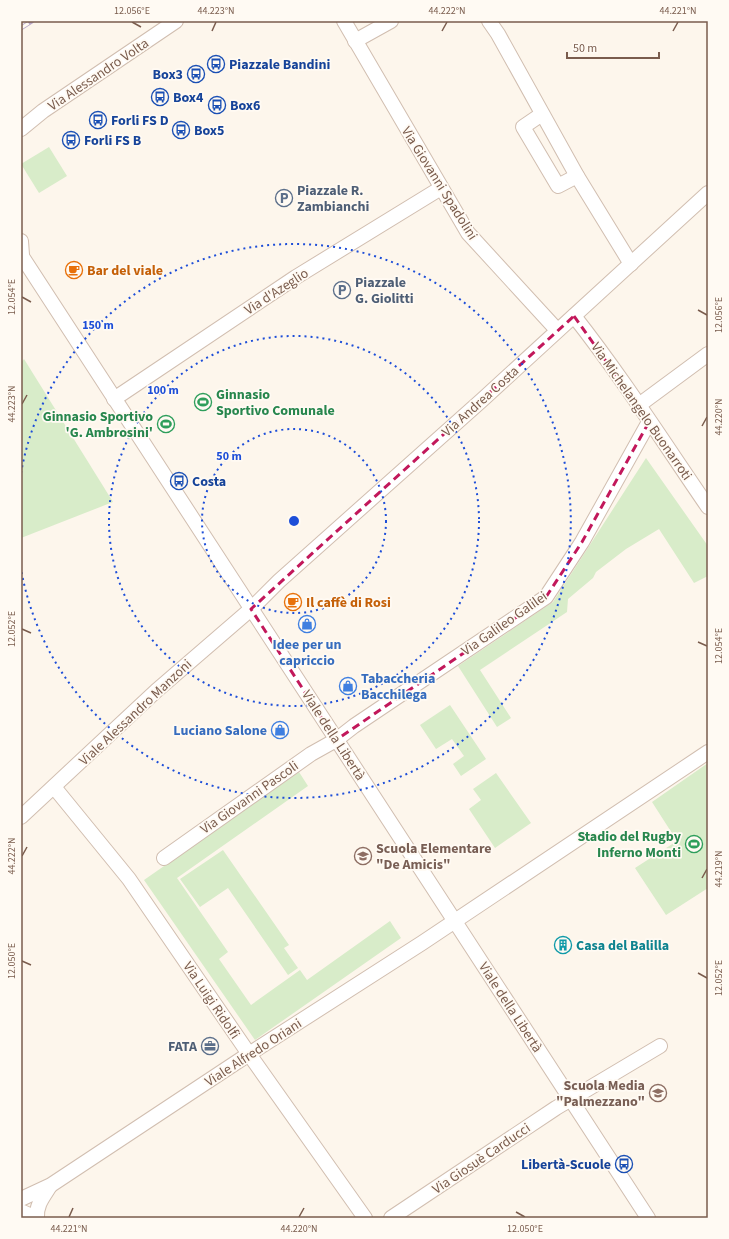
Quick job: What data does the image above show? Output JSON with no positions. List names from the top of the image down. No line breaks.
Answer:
{"streets":{"street":["Via Alessandro Volta","Via Giovanni Spadolini","Via d'Azeglio","Via Andrea Costa","Via Michelangelo Buonarroti","Via Galileo Galilei","Viale Alessandro Manzoni","Viale della Libertà","Via Giovanni Pascoli","Via Luigi Ridolfi","Viale Alfredo Oriani","Via Giosuè Carducci"]},"crossings":[["Via Giovanni Spadolini","Via d'Azeglio"],["Via Giovanni Spadolini","Via Andrea Costa"],["Via d'Azeglio","Viale della Libertà"],["Via Andrea Costa","Via Michelangelo Buonarroti"],["Via Andrea Costa","Viale Alessandro Manzoni"],["Via Andrea Costa","Viale della Libertà"],["Via Michelangelo Buonarroti","Via Galileo Galilei"],["Via Galileo Galilei","Viale della Libertà"],["Via Galileo Galilei","Via Giovanni Pascoli"],["Viale Alessandro Manzoni","Viale della Libertà"],["Viale Alessandro Manzoni","Via Luigi Ridolfi"],["Viale della Libertà","Via Giovanni Pascoli"],["Viale della Libertà","Viale Alfredo Oriani"],["Viale della Libertà","Via Giosuè Carducci"],["Via Luigi Ridolfi","Viale Alfredo Oriani"]],"places":{"bus stop":["Piazzale Bandini","Box3","Box4","Box6","Forli FS D","Box5","Forli FS B","Costa","Libertà-Scuole"],"parking":["Piazzale R. Zambianchi","Piazzale G. Giolitti"],"cafe":["Bar del viale","Il caffè di Rosi"],"sports":["Ginnasio Sportivo Comunale","Ginnasio Sportivo 'G. Ambrosini'","Stadio del Rugby Inferno Monti"],"shop":["Idee per un capriccio","Tabaccheria Bacchilega","Luciano Salone"],"school or university":["Scuola Elementare \"De Amicis\"","Scuola Media \"Palmezzano\""],"building":["Casa del Balilla"],"office":["FATA"]},"scale_bar":"50 m","coordinates":["12.056°E","44.223°N","44.222°N","44.221°N","12.054°E","44.220°N","12.052°E","44.219°N","12.050°E"],"rings":["150 m","100 m","50 m"]}
